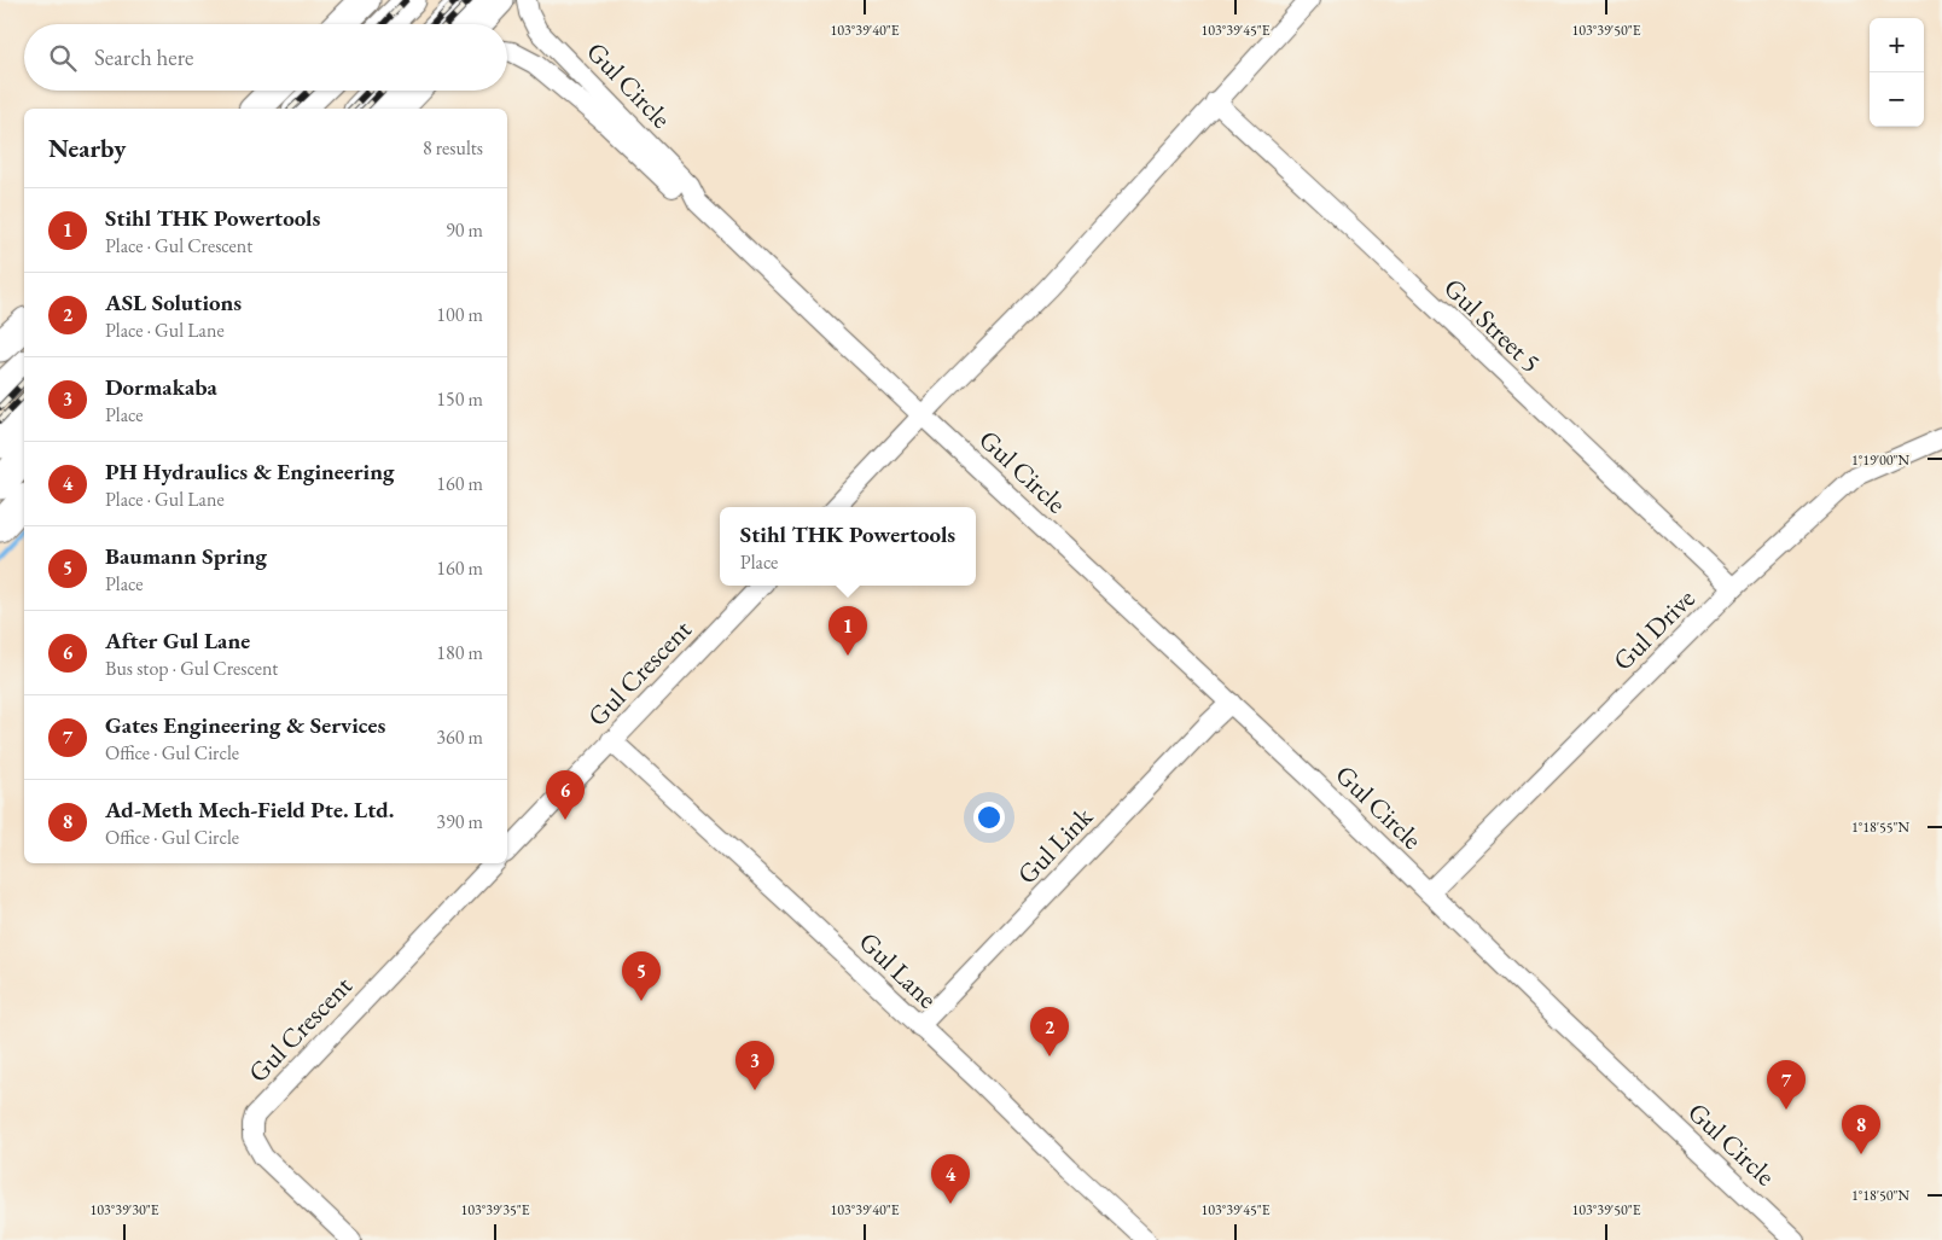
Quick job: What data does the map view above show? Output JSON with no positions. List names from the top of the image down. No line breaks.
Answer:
{"streets":{"street":["Gul Circle","Gul Street 5","Gul Drive","Gul Crescent","Gul Link","Gul Lane"]},"crossings":[["Gul Circle","Gul Drive"],["Gul Circle","Gul Link"],["Gul Street 5","Gul Drive"],["Gul Crescent","Gul Lane"],["Gul Link","Gul Lane"]],"page":{"map_buttons":["+","−"],"search":"Search here","heading":["Nearby","8 results"],"list":[{"mark":"1","name":"Stihl THK Powertools","note":"Place · Gul Crescent","value":"90 m"},{"mark":"2","name":"ASL Solutions","note":"Place · Gul Lane","value":"100 m"},{"mark":"3","name":"Dormakaba","note":"Place","value":"150 m"},{"mark":"4","name":"PH Hydraulics & Engineering","note":"Place · Gul Lane","value":"160 m"},{"mark":"5","name":"Baumann Spring","note":"Place","value":"160 m"},{"mark":"6","name":"After Gul Lane","note":"Bus stop · Gul Crescent","value":"180 m"},{"mark":"7","name":"Gates Engineering & Services","note":"Office · Gul Circle","value":"360 m"},{"mark":"8","name":"Ad-Meth Mech-Field Pte. Ltd.","note":"Office · Gul Circle","value":"390 m"}],"popup":["Stihl THK Powertools","Place"],"pins":["1","6","5","2","3","7","8","4"]},"coordinates":["103°39'40\"E","103°39'45\"E","103°39'50\"E","1°19'00\"N","1°18'55\"N","1°18'50\"N","103°39'30\"E","103°39'35\"E"]}
